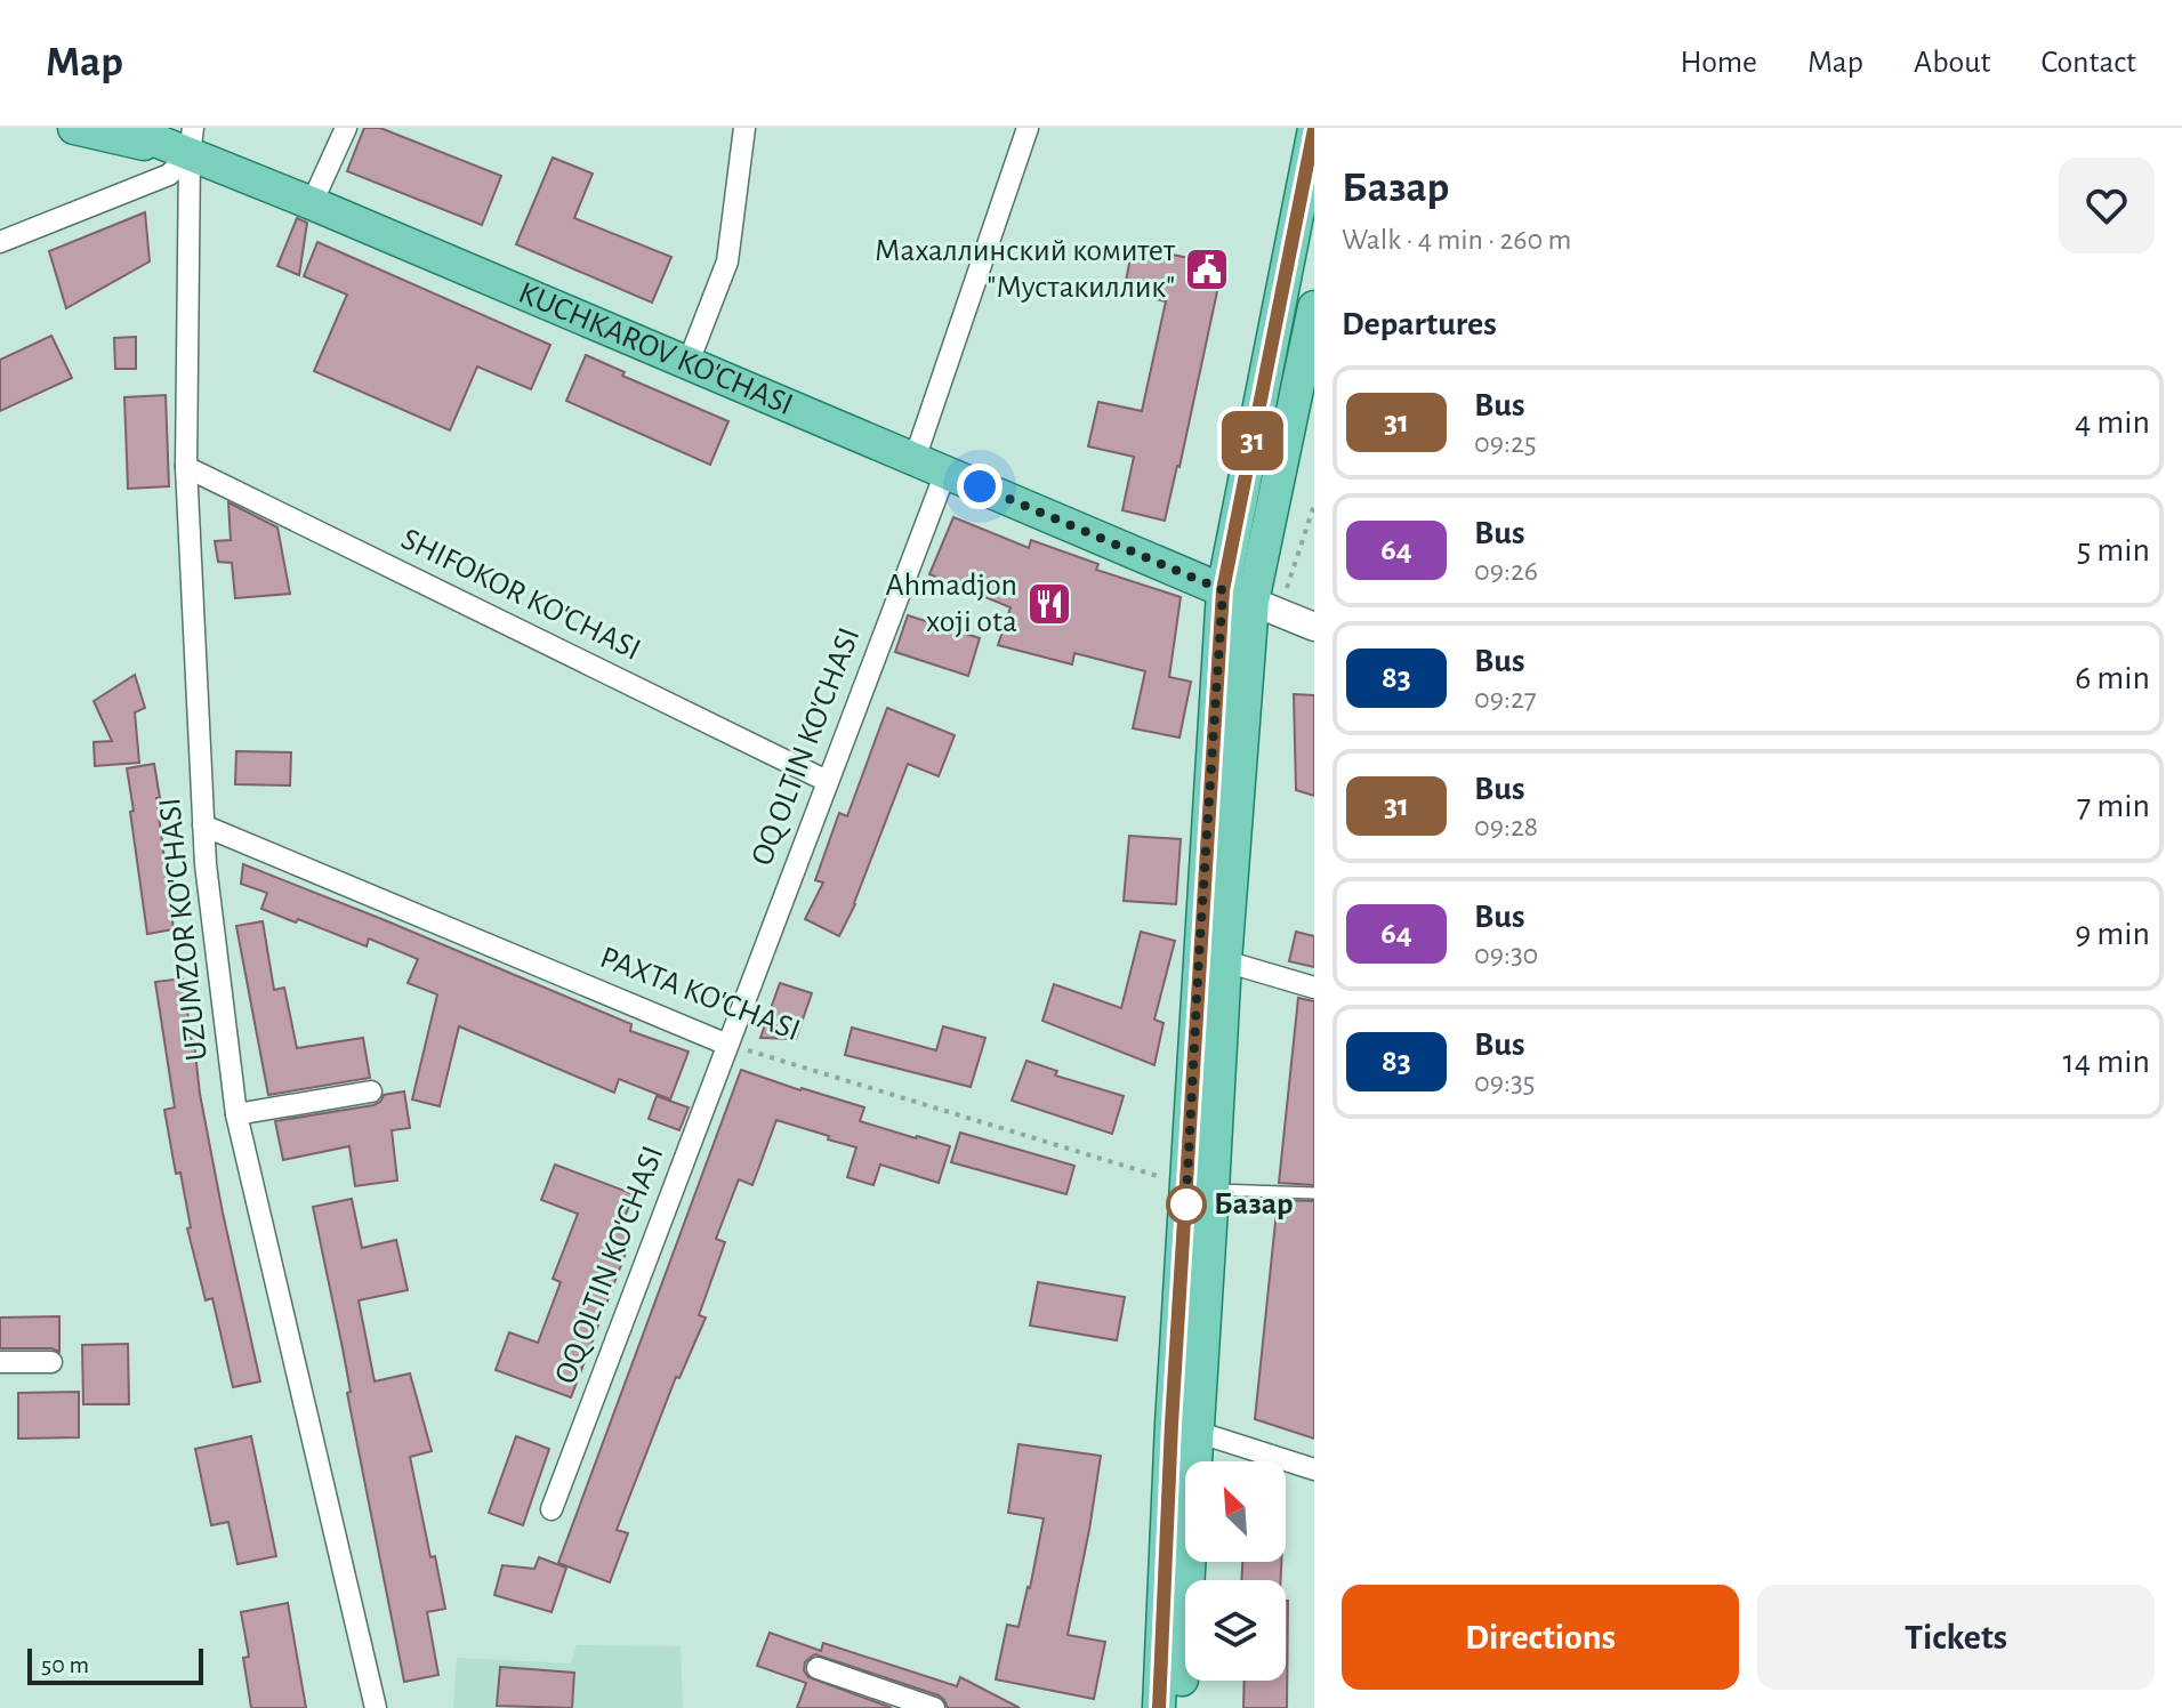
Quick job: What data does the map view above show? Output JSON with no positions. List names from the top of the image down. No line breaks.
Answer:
{"streets":{"main road":["KUCHKAROV KO'CHASI"],"street":["SHIFOKOR KO'CHASI","OQ OLTIN KO'CHASI","UZUMZOR KO'CHASI","PAXTA KO'CHASI"]},"crossings":[["KUCHKAROV KO'CHASI","OQ OLTIN KO'CHASI"],["KUCHKAROV KO'CHASI","UZUMZOR KO'CHASI"],["SHIFOKOR KO'CHASI","OQ OLTIN KO'CHASI"],["SHIFOKOR KO'CHASI","UZUMZOR KO'CHASI"],["OQ OLTIN KO'CHASI","PAXTA KO'CHASI"],["UZUMZOR KO'CHASI","PAXTA KO'CHASI"]],"places":{"public building":["Махаллинский комитет \"Мустакиллик\""],"restaurant":["Ahmadjon xoji ota"],"other":["Базар"]},"lines":["bus line 31"],"scale_bar":"50 m","north":"top left","page":{"header":"Map","nav":["Home","Map","About","Contact"],"on_map":"31","heading":[["Базар","Walk · 4 min · 260 m"],"Departures"],"list":[{"mark":"31","name":"Bus","note":"09:25","value":"4 min"},{"mark":"64","name":"Bus","note":"09:26","value":"5 min"},{"mark":"83","name":"Bus","note":"09:27","value":"6 min"},{"mark":"31","name":"Bus","note":"09:28","value":"7 min"},{"mark":"64","name":"Bus","note":"09:30","value":"9 min"},{"mark":"83","name":"Bus","note":"09:35","value":"14 min"}],"buttons":["Directions","Tickets"],"scale":"50 m"}}
